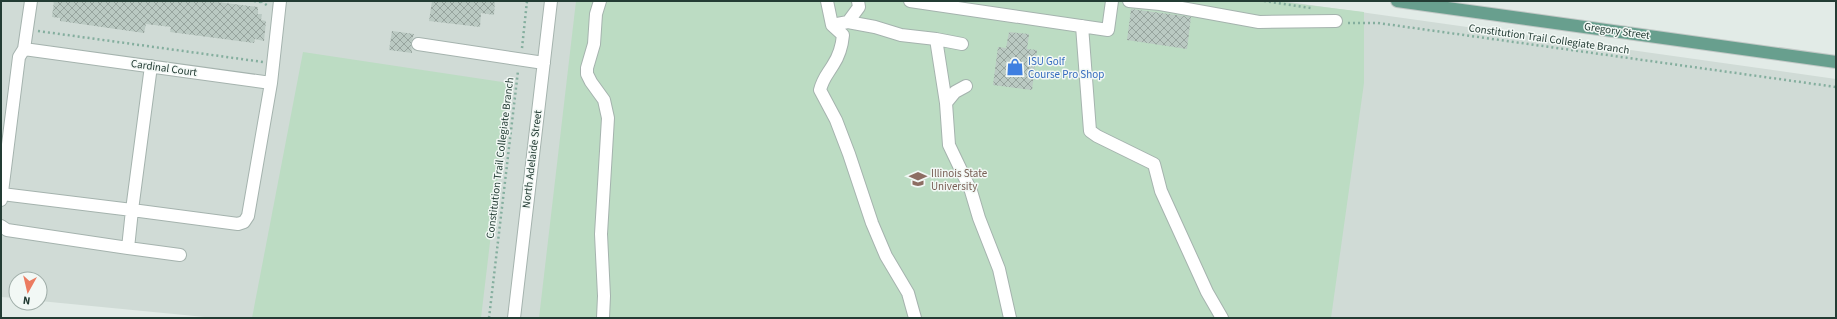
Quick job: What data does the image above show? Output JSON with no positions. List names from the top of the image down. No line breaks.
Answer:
{"streets":{"main road":["Gregory Street"],"street":["Cardinal Court","North Adelaide Street"],"path":["Constitution Trail Collegiate Branch"]},"places":{"shop":["ISU Golf Course Pro Shop"],"school or university":["Illinois State University"]},"north":"bottom"}
